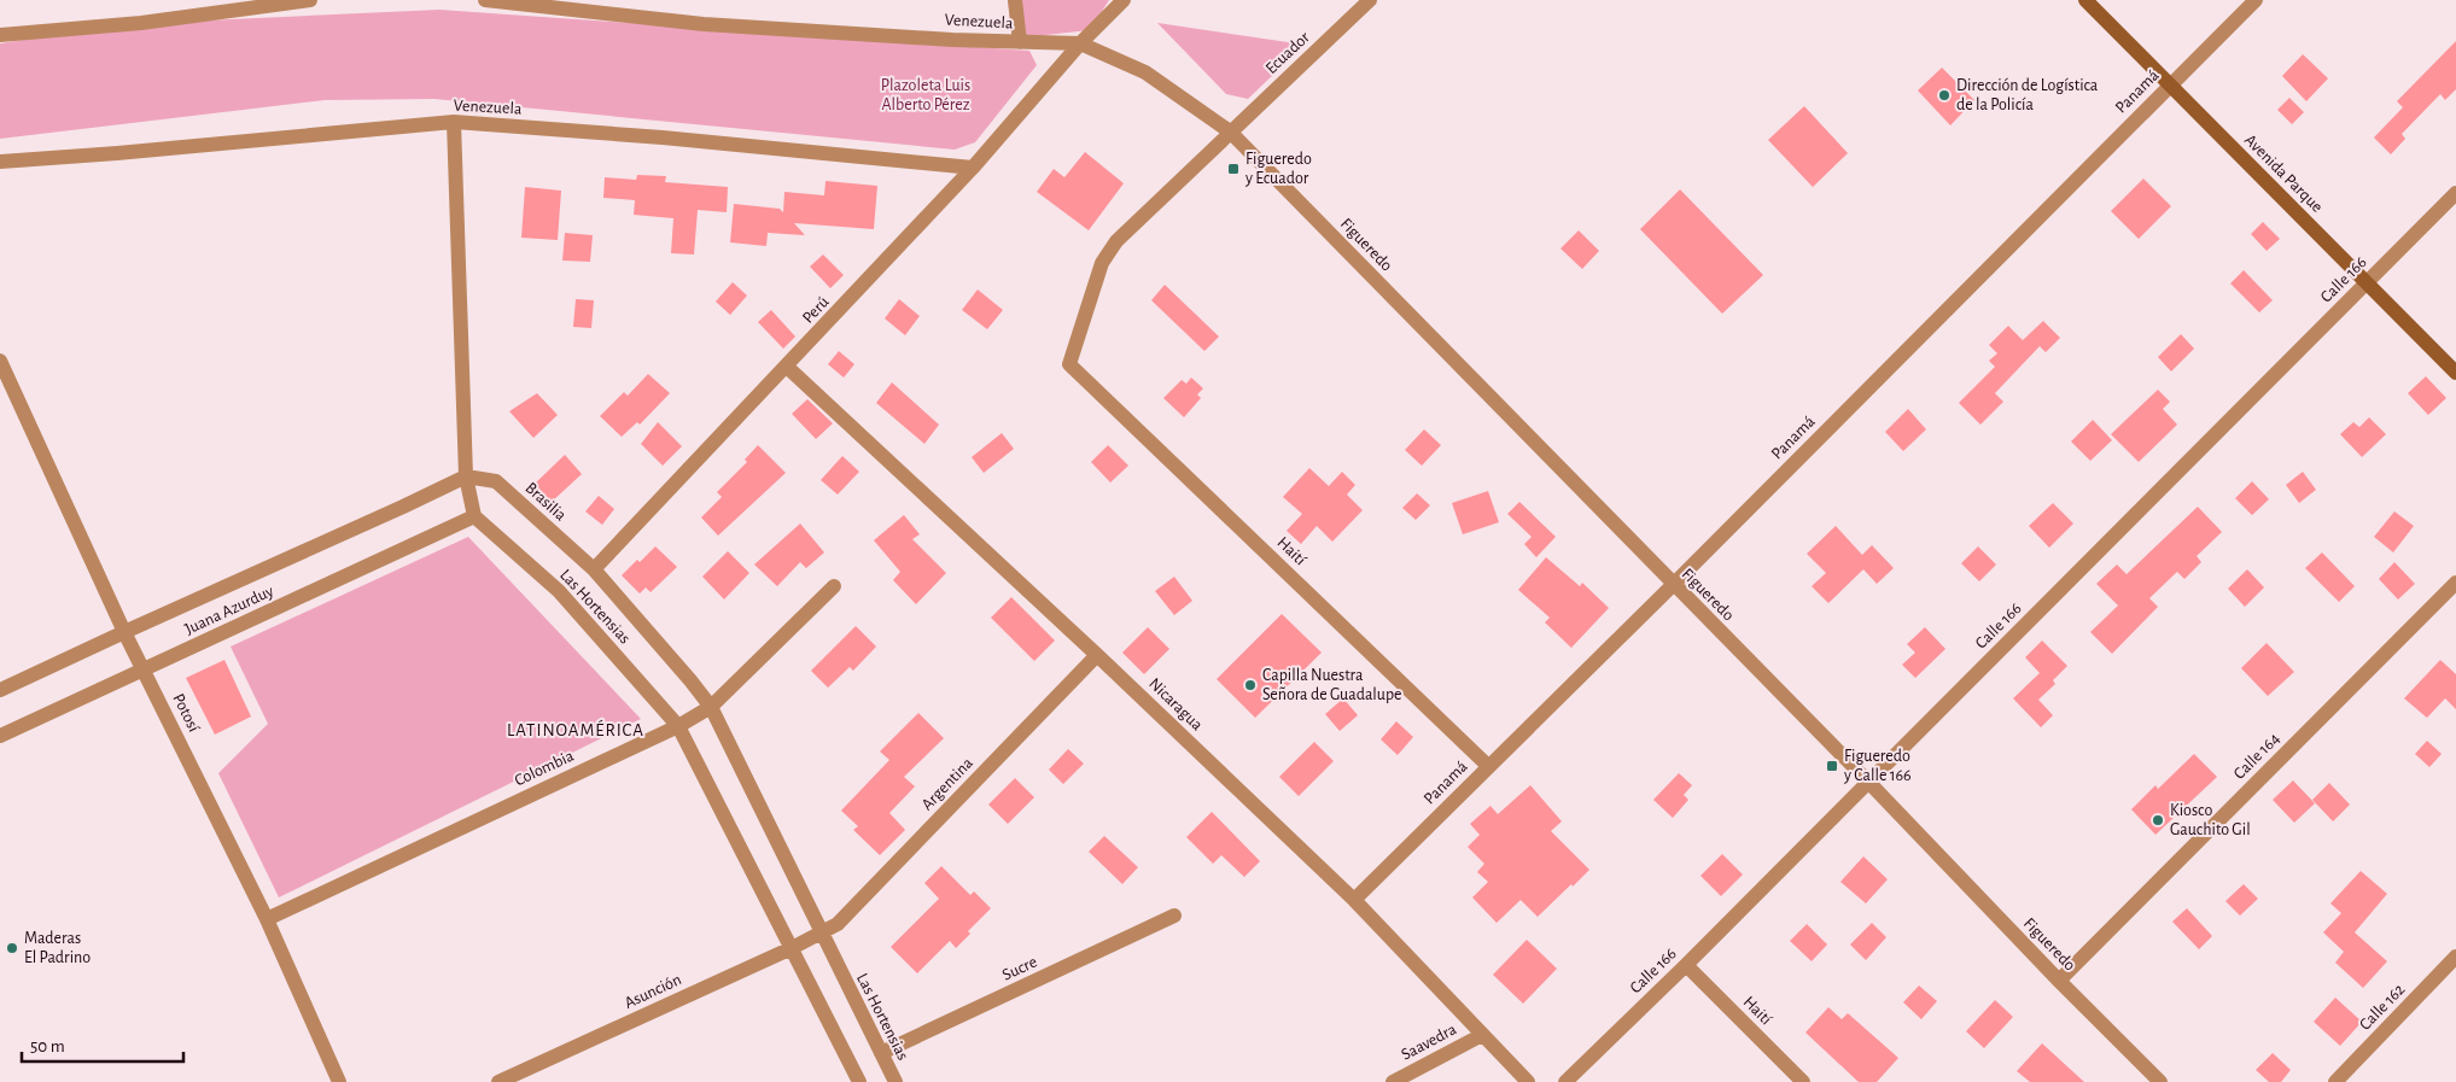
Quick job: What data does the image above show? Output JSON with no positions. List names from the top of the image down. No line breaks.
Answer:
{"streets":{"street":["Venezuela","Ecuador","Panamá","Avenida Parque","Figueredo","Calle 166","Perú","Brasilia","Haití","Las Hortensias","Juana Azurduy","Nicaragua","Potosí","Calle 164","Colombia","Argentina","Sucre","Asunción","Calle 162","Saavedra"]},"crossings":[["Venezuela","Ecuador"],["Venezuela","Figueredo"],["Venezuela","Perú"],["Ecuador","Figueredo"],["Ecuador","Haití"],["Panamá","Avenida Parque"],["Panamá","Figueredo"],["Panamá","Haití"],["Panamá","Nicaragua"],["Avenida Parque","Calle 166"],["Figueredo","Calle 166"],["Figueredo","Calle 164"],["Calle 166","Haití"],["Perú","Brasilia"],["Perú","Las Hortensias"],["Perú","Nicaragua"],["Brasilia","Las Hortensias"],["Brasilia","Juana Azurduy"],["Las Hortensias","Juana Azurduy"],["Las Hortensias","Colombia"],["Las Hortensias","Argentina"],["Las Hortensias","Sucre"],["Las Hortensias","Asunción"],["Juana Azurduy","Potosí"],["Nicaragua","Argentina"],["Nicaragua","Saavedra"],["Potosí","Colombia"],["Argentina","Asunción"]],"districts":["LATINOAMÉRICA"],"parks":["Plazoleta Luis Alberto Pérez"],"places":{"other":["Dirección de Logística de la Policía","Capilla Nuestra Señora de Guadalupe","Kiosco Gauchito Gil","Maderas El Padrino"],"transit":["Figueredo y Ecuador","Figueredo y Calle 166"]},"scale_bar":"50 m"}
